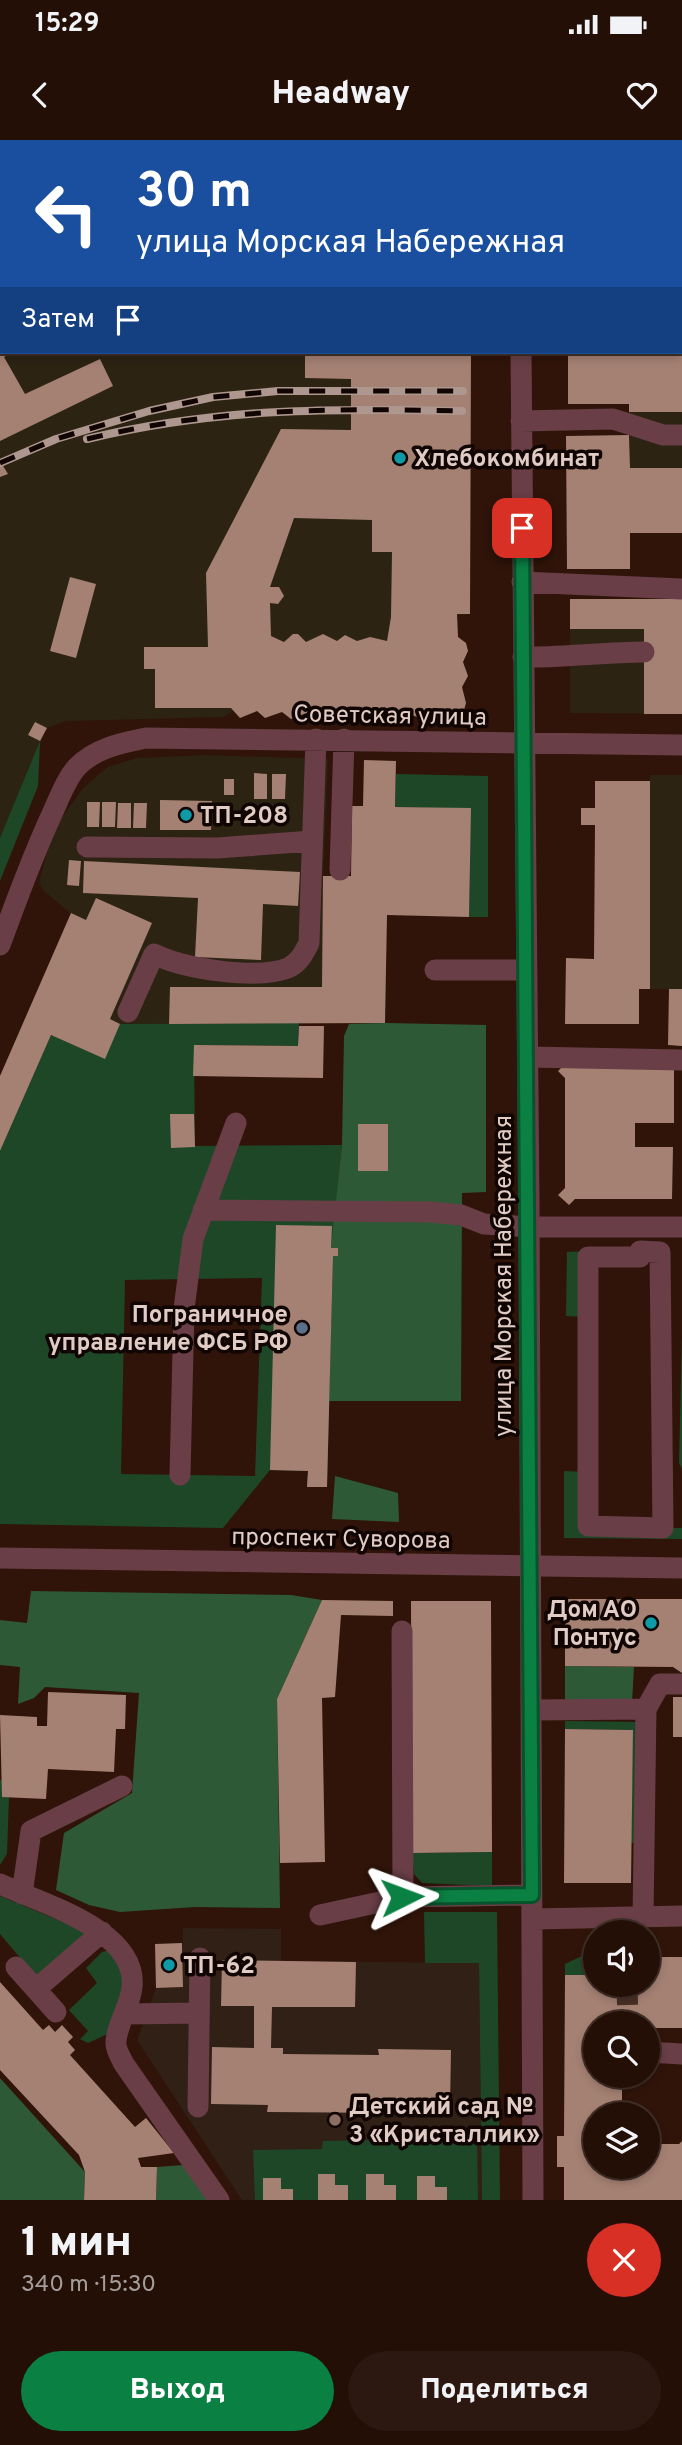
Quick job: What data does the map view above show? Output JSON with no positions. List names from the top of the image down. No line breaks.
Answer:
{"streets":{"street":["Советская улица","улица Морская Набережная","проспект Суворова"]},"crossings":[["Советская улица","улица Морская Набережная"],["улица Морская Набережная","проспект Суворова"]],"places":["Хлебокомбинат","ТП-208","Пограничное управление ФСБ РФ","Дом АО Понтус","ТП-62","Детский сад № 3 «Кристаллик»"],"page":{"status":"15:29","header":"Headway","turn":["30 m","улица Морская Набережная"],"then":"Затем","heading":["1 мин","340 m · 15:30"],"buttons":["Выход","Поделиться"]}}
